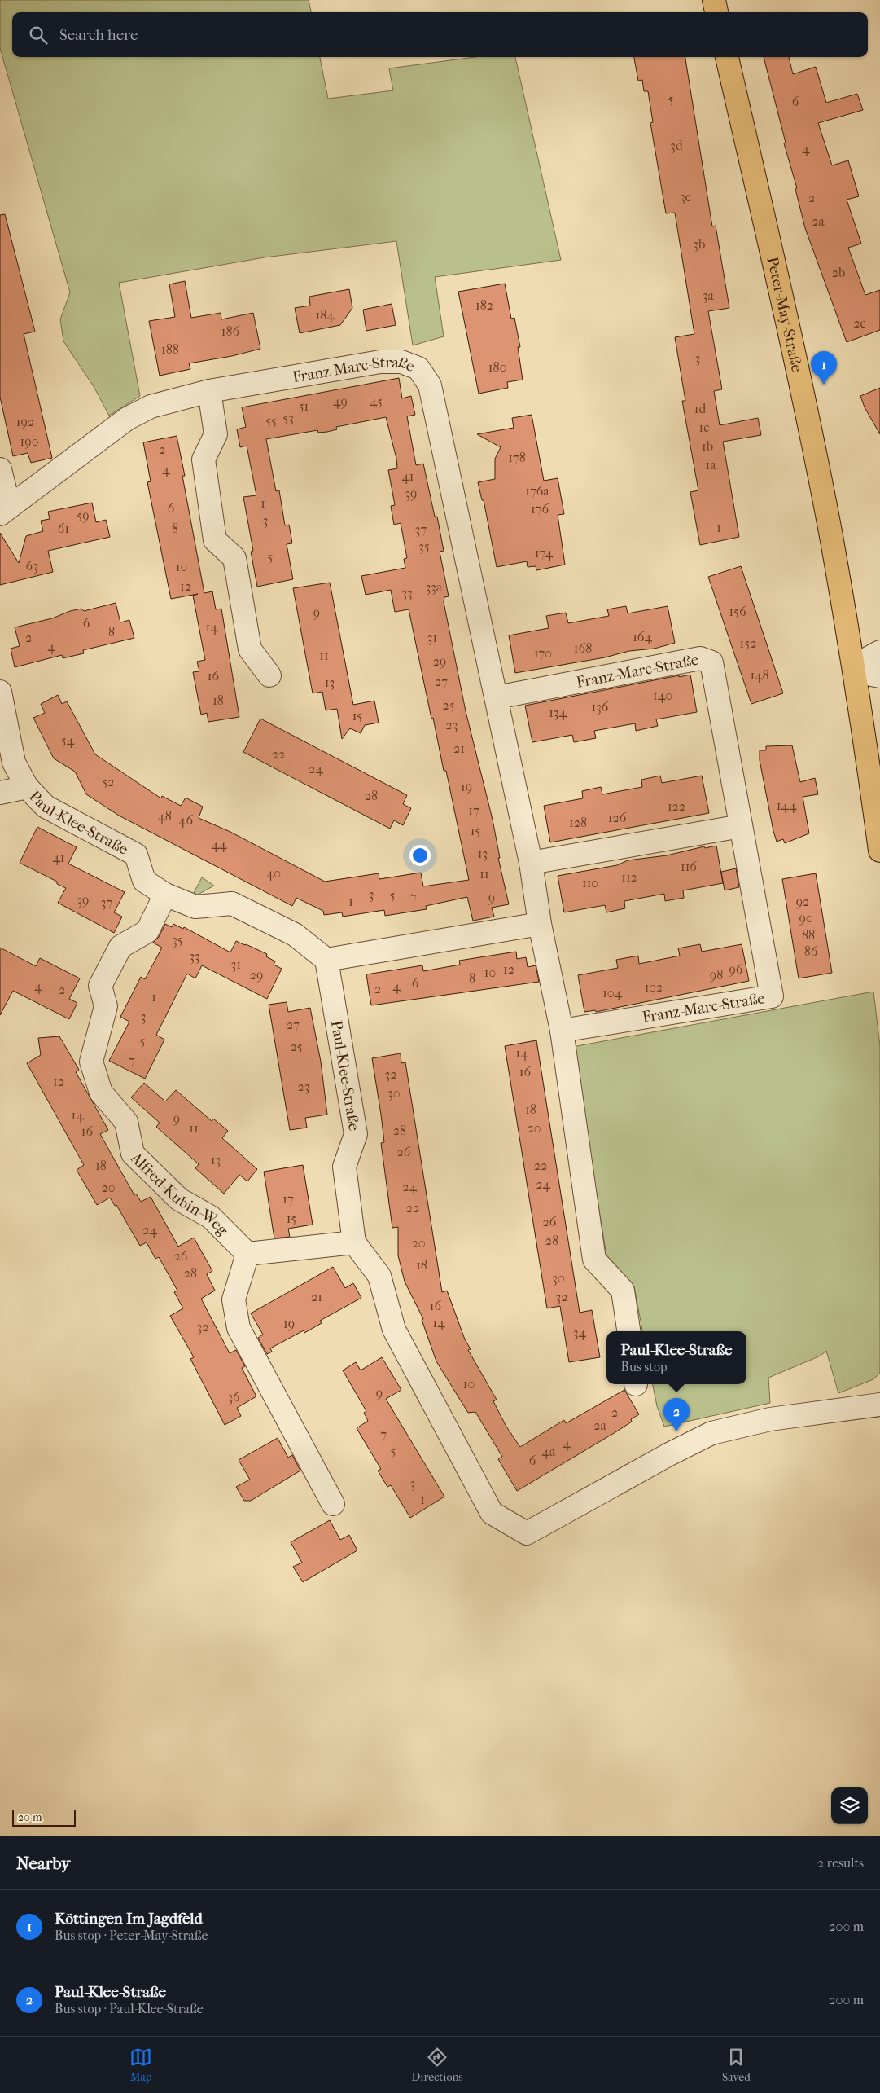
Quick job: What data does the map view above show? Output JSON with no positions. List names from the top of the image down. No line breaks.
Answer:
{"streets":{"main road":["Peter-May-Straße"],"street":["Franz-Marc-Straße","Paul-Klee-Straße","Alfred-Kubin-Weg"]},"crossings":[["Paul-Klee-Straße","Alfred-Kubin-Weg"]],"house_numbers":["5","6","3d","4","3c","2","2a","3b","2b","3a","182","184","2c","186","188","3","180","49","45","51","1d","53","55","192","1c","190","1b","2","178","1a","4","41","176a","39","1","6","176","59","3","1","61","8","37","35","174","5","63","10","12","33a","33","156","9","6","14","8","164","2","31","152","4","168","170","11","29","148","16","27","13","140","18","25","136","134","15","23","54","21","22","24","52","19","28","144","122","17","48","126","46","128","15","44","13","41","116","40","11","112","110","3","5","7","9","39","1","92","37","90","88","35","86","33","31","12","96","10","29","98","8","6","4","4","102","2","2","104","1","3","27","5","25","14","7","16","32","12","23","30","18","14","9","11","20","28","16","26","13","18","22","24","24","20","17","22","15","26","24","28","20","26","18","28","30","21","32","16","14","19","32","34","10","9","36","2","2a","7","4","5","4a","6","3","1"],"scale_bar":"20 m","page":{"search":"Search here","pins":["1","2"],"popup":["Paul-Klee-Straße","Bus stop"],"scale":"20 m","heading":["Nearby","2 results"],"list":[{"mark":"1","name":"Köttingen Im Jagdfeld","note":"Bus stop · Peter-May-Straße","value":"200 m"},{"mark":"2","name":"Paul-Klee-Straße","note":"Bus stop · Paul-Klee-Straße","value":"200 m"}],"nav":["Map","Directions","Saved"]}}
